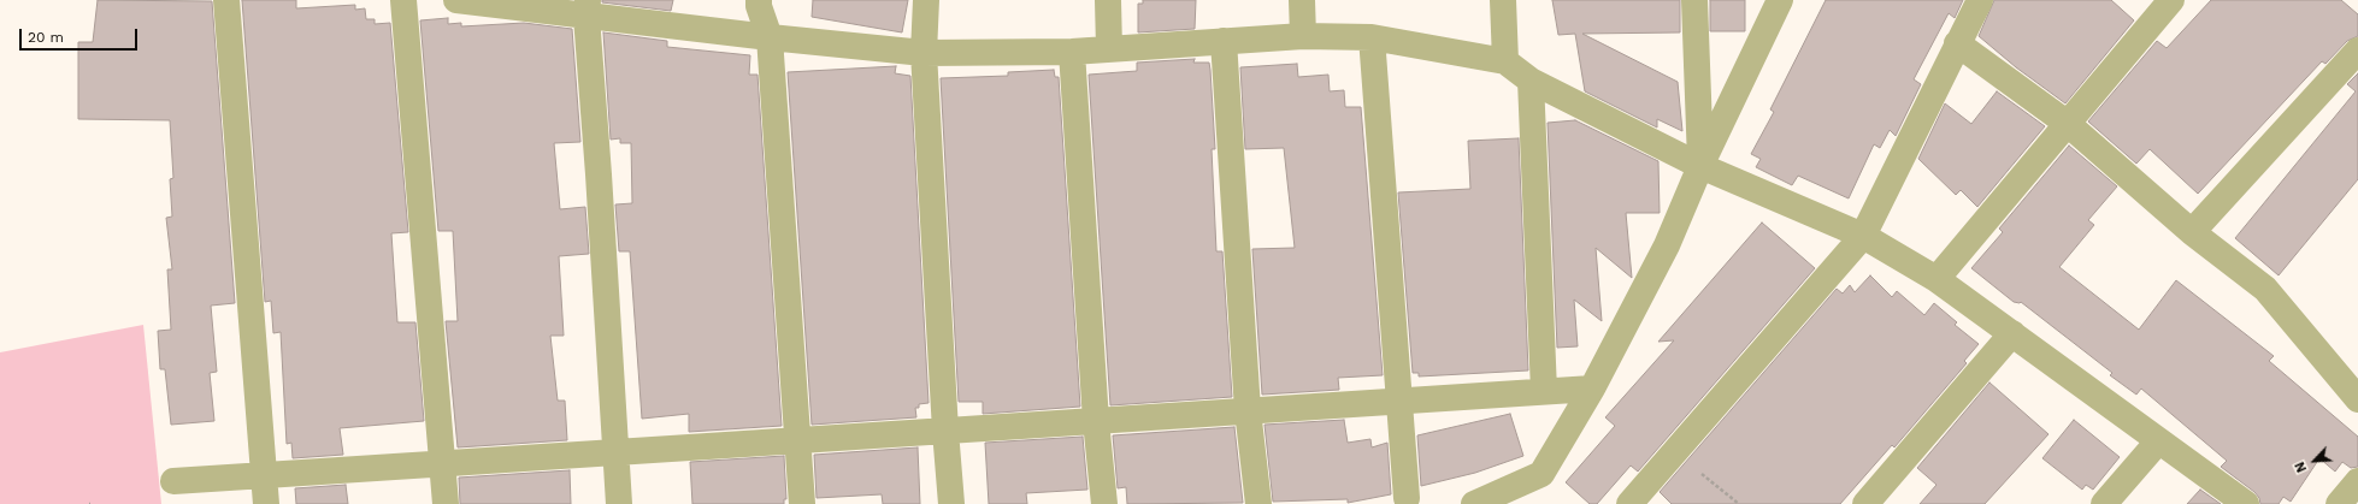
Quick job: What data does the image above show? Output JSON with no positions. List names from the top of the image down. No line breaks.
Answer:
{"scale_bar":"20 m","north":"bottom left"}
